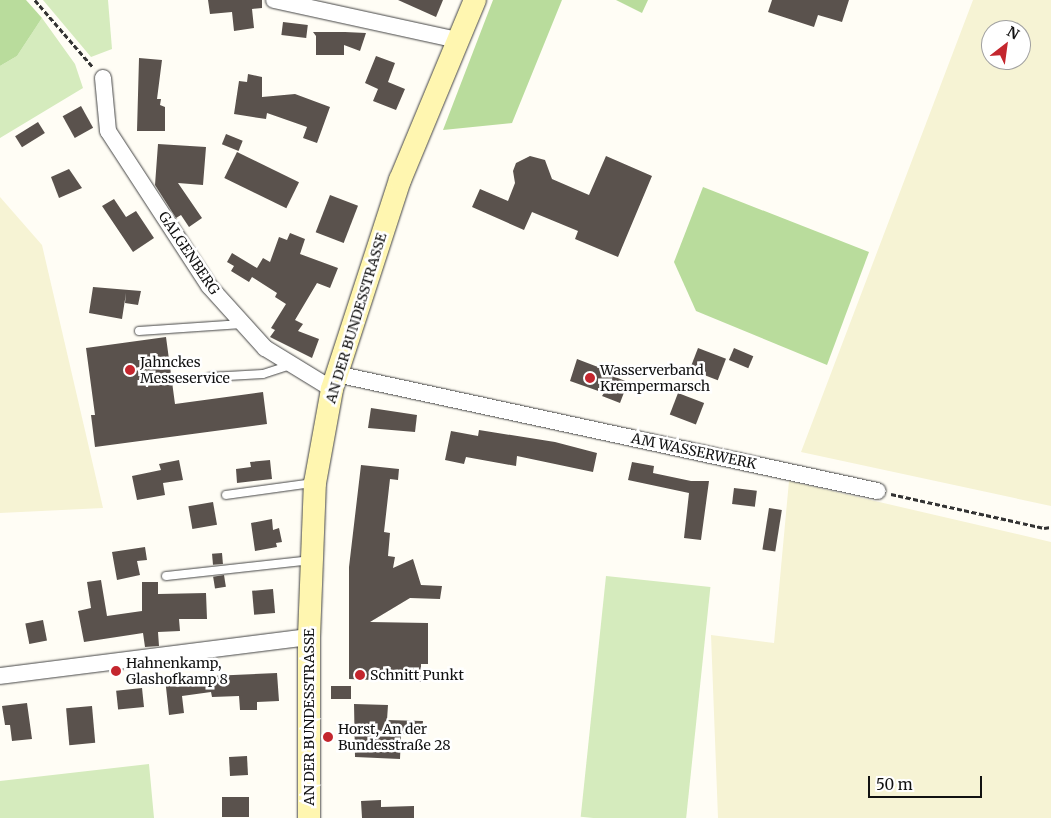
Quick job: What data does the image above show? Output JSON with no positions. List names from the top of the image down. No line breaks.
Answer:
{"streets":{"main road":["AN DER BUNDESSTRASSE"],"street":["GALGENBERG","AM WASSERWERK"]},"crossings":[["GALGENBERG","AN DER BUNDESSTRASSE"],["GALGENBERG","AM WASSERWERK"],["AN DER BUNDESSTRASSE","AM WASSERWERK"]],"places":["Jahnckes Messeservice","Wasserverband Krempermarsch","Hahnenkamp, Glashofkamp 8","Schnitt Punkt","Horst, An der Bundesstraße 28"],"scale_bar":"50 m","north":"top right"}
